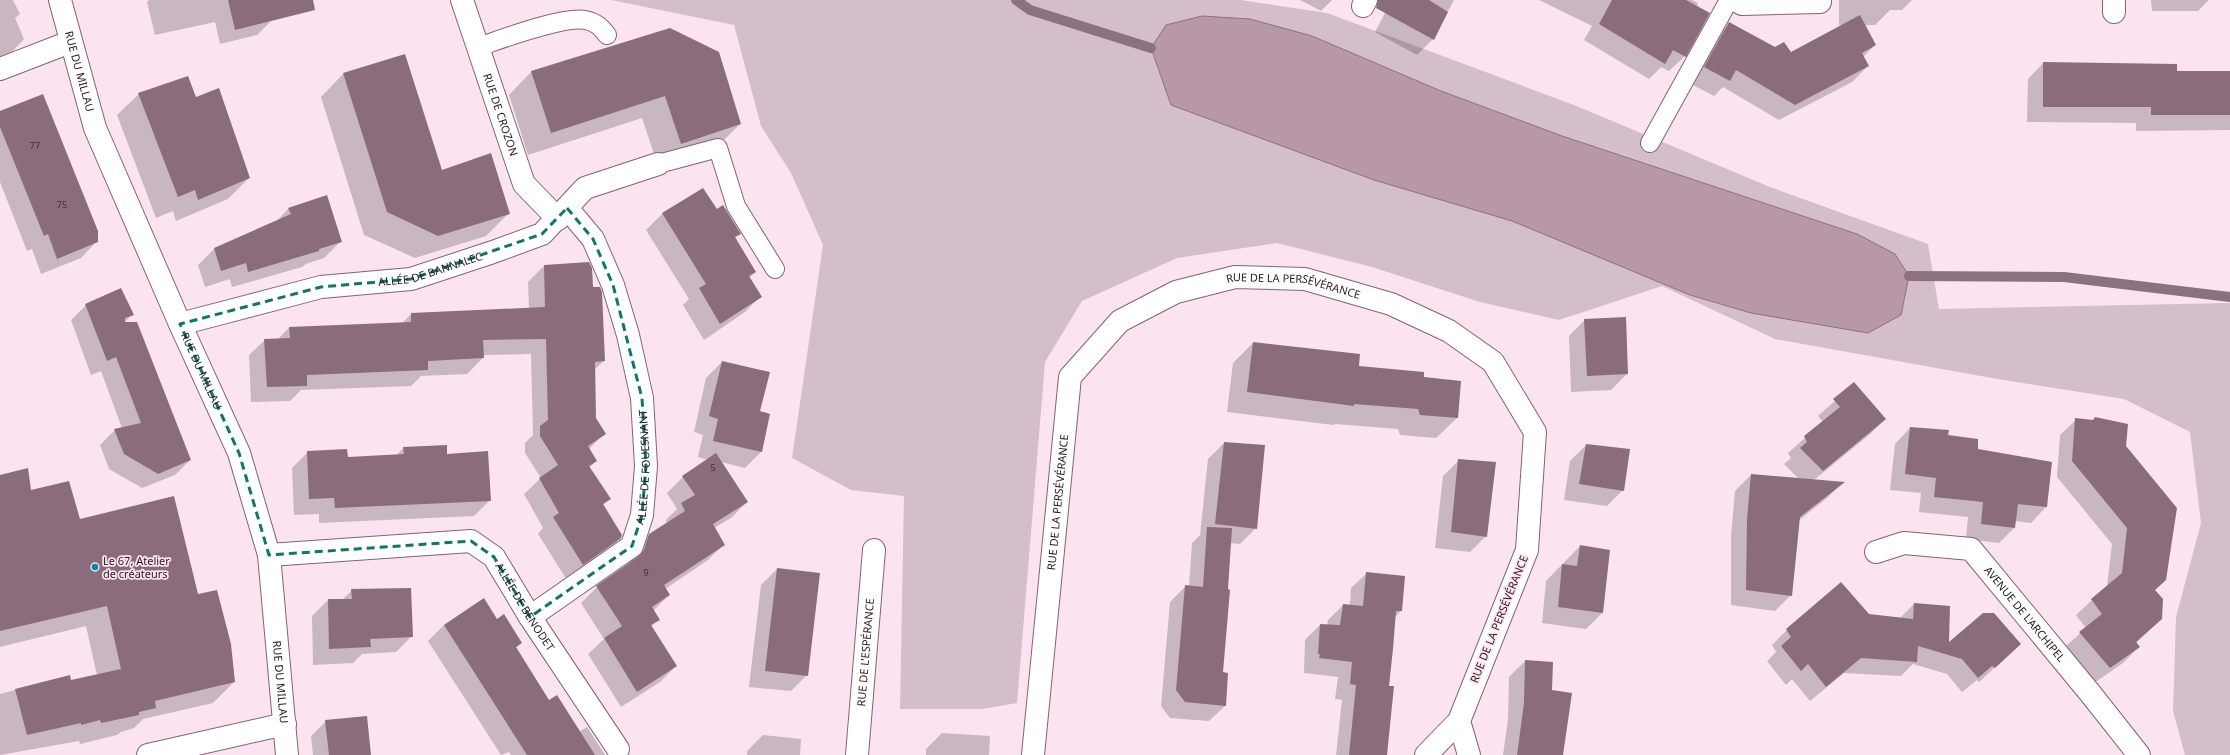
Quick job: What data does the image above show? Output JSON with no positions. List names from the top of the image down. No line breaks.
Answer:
{"streets":{"street":["RUE DU MILLAU","RUE DE CROZON","ALLÉE DE BANNALEC","RUE DE LA PERSÉVÉRANCE","ALLÉE DE FOUESNANT","ALLÉE DE BÉNODET","AVENUE DE L'ARCHIPEL","RUE DE L'ESPÉRANCE"]},"crossings":[["RUE DU MILLAU","ALLÉE DE BANNALEC"],["RUE DU MILLAU","ALLÉE DE BÉNODET"],["RUE DE CROZON","ALLÉE DE BANNALEC"],["RUE DE CROZON","ALLÉE DE FOUESNANT"],["ALLÉE DE BANNALEC","ALLÉE DE FOUESNANT"],["ALLÉE DE FOUESNANT","ALLÉE DE BÉNODET"]],"places":["Le 67, Atelier de créateurs"],"house_numbers":["77","75","5","9"]}
